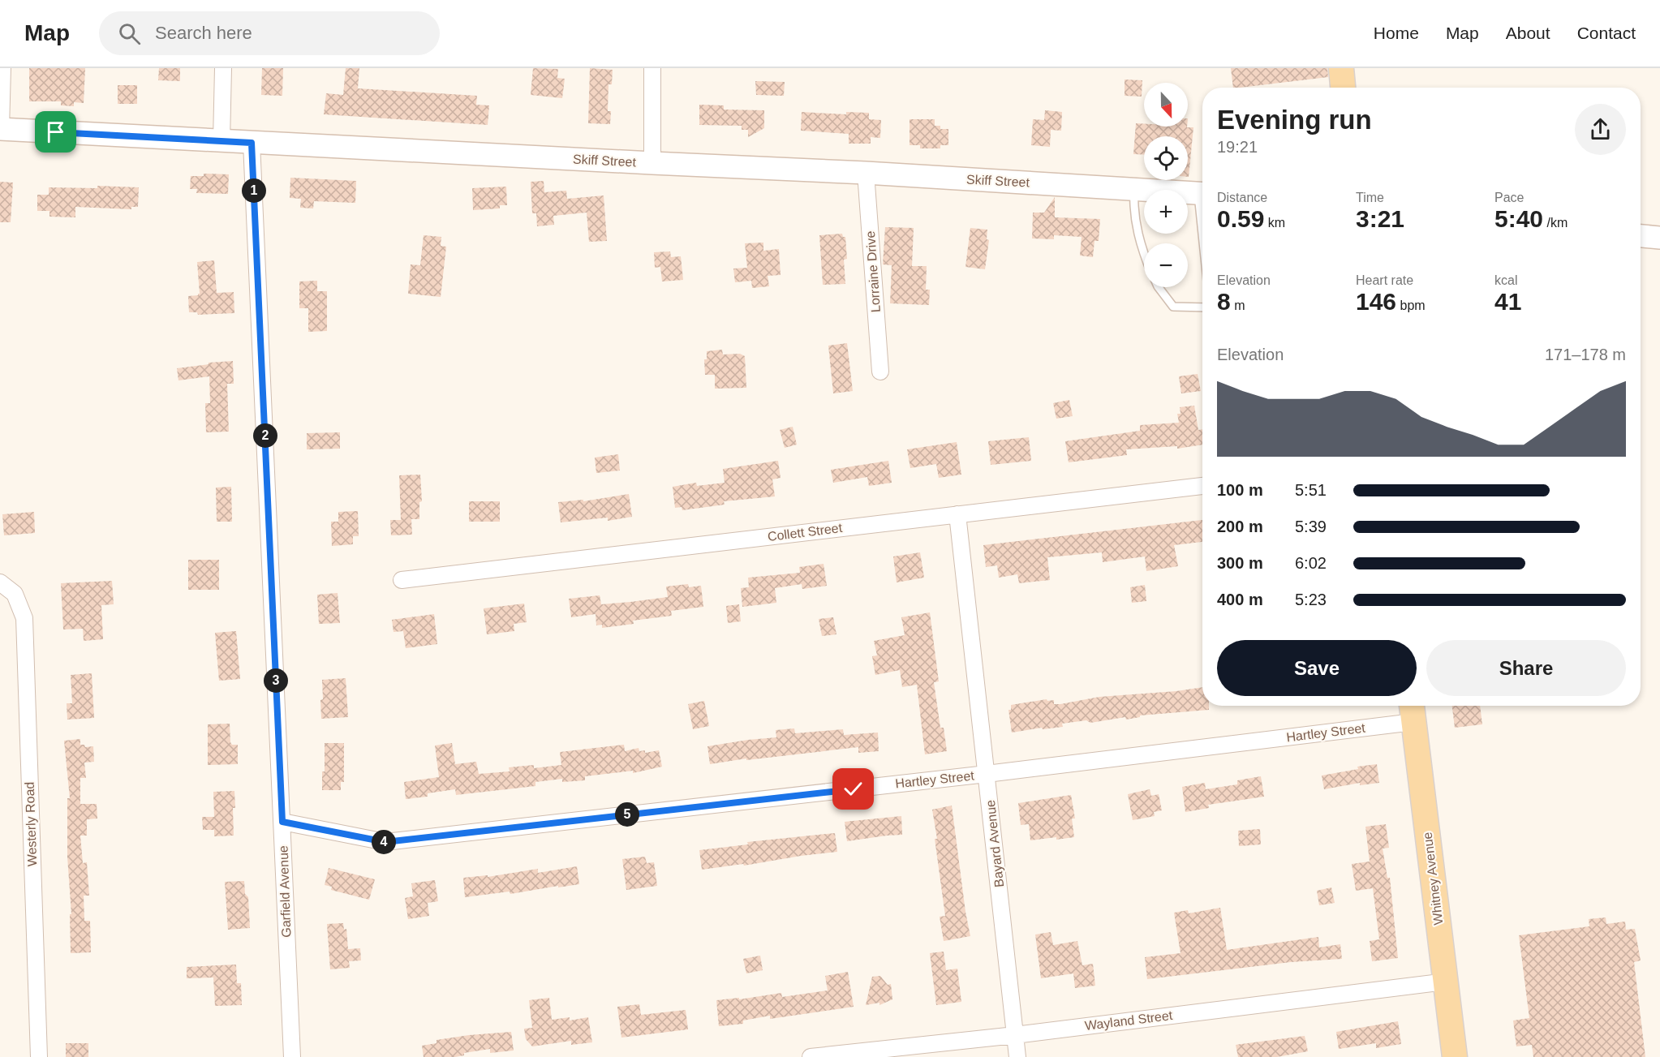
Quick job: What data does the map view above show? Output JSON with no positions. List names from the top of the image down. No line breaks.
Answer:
{"streets":{"main road":["Skiff Street","Whitney Avenue"],"street":["Lorraine Drive","Collett Street","Hartley Street","Westerly Road","Bayard Avenue","Garfield Avenue","Wayland Street"]},"crossings":[["Skiff Street","Lorraine Drive"],["Skiff Street","Garfield Avenue"],["Collett Street","Bayard Avenue"],["Hartley Street","Bayard Avenue"],["Hartley Street","Whitney Avenue"],["Hartley Street","Garfield Avenue"],["Bayard Avenue","Wayland Street"],["Whitney Avenue","Wayland Street"]],"north":"bottom","page":{"header":"Map","search":"Search here","nav":["Home","Map","About","Contact"],"map_buttons":["+","−"],"heading":["Evening run","19:21"],"stats":[["Distance","0.59 km"],["Time","3:21"],["Pace","5:40 /km"],["Elevation","8 m"],["Heart rate","146 bpm"],["kcal","41"]],"pins":["1","2","3","5","4"],"chart":["Elevation","171–178 m"],"list":[{"name":"100 m","note":"5:51"},{"name":"200 m","note":"5:39"},{"name":"300 m","note":"6:02"},{"name":"400 m","note":"5:23"}],"buttons":["Save","Share"]}}
